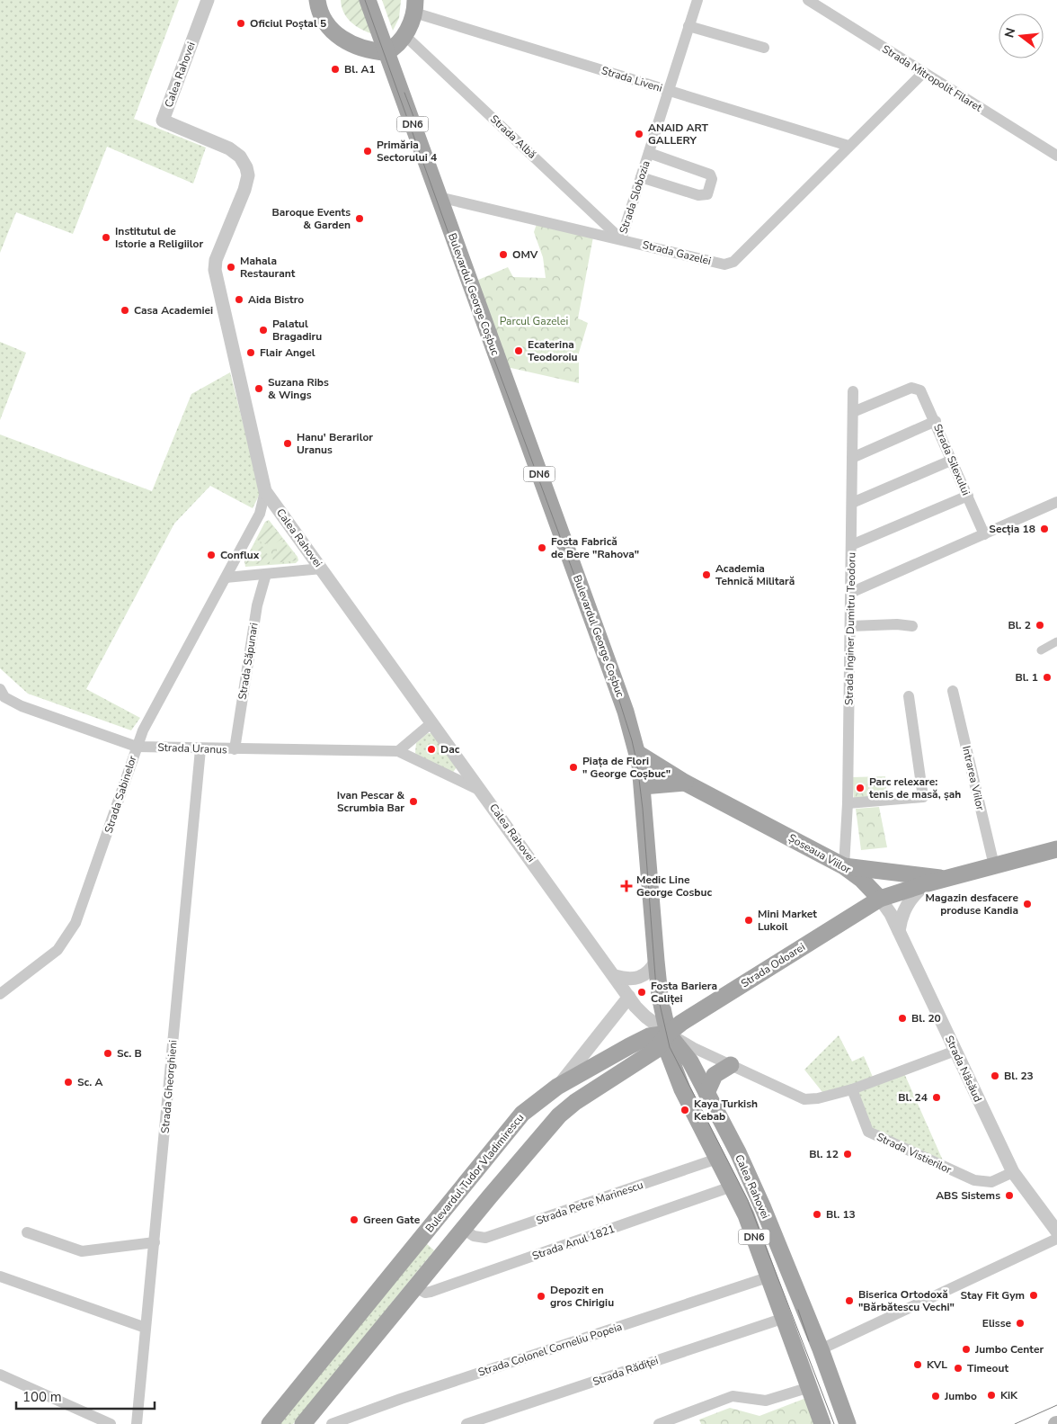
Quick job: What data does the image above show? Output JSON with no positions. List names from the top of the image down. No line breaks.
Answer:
{"streets":{"main road":["Calea Rahovei","DN6","Bulevardul George Coșbuc","Șoseaua Viilor","Strada Odoarei","Bulevardul Tudor Vladimirescu"],"street":["Strada Mitropolit Filaret","Strada Liveni","Strada Albă","Strada Slobozia","Strada Gazelei","Strada Silexului","Strada Inginer Dumitru Teodoru","Strada Săpunari","Strada Uranus","Intrarea Viilor","Strada Sabinelor","Strada Năsăud","Strada Gheorghieni","Strada Vistierilor","Strada Petre Marinescu","Strada Anul 1821","Strada Colonel Corneliu Popeia","Strada Rădiței"]},"crossings":[["Calea Rahovei","Bulevardul George Coșbuc"],["Calea Rahovei","Strada Uranus"],["Calea Rahovei","Strada Sabinelor"],["Calea Rahovei","Strada Odoarei"],["Calea Rahovei","Bulevardul Tudor Vladimirescu"],["Calea Rahovei","Strada Petre Marinescu"],["Calea Rahovei","Strada Anul 1821"],["Calea Rahovei","Strada Colonel Corneliu Popeia"],["Calea Rahovei","Strada Rădiței"],["Strada Mitropolit Filaret","Strada Gazelei"],["Strada Liveni","Strada Slobozia"],["Strada Liveni","Strada Gazelei"],["DN6","Bulevardul George Coșbuc"],["Strada Albă","Strada Slobozia"],["Strada Albă","Strada Gazelei"],["Strada Slobozia","Strada Gazelei"],["Strada Gazelei","Bulevardul George Coșbuc"],["Bulevardul George Coșbuc","Șoseaua Viilor"],["Bulevardul George Coșbuc","Strada Odoarei"],["Bulevardul George Coșbuc","Bulevardul Tudor Vladimirescu"],["Strada Silexului","Strada Inginer Dumitru Teodoru"],["Strada Inginer Dumitru Teodoru","Șoseaua Viilor"],["Strada Săpunari","Strada Uranus"],["Strada Uranus","Strada Sabinelor"],["Strada Uranus","Strada Gheorghieni"],["Șoseaua Viilor","Strada Odoarei"],["Șoseaua Viilor","Strada Năsăud"],["Strada Odoarei","Strada Năsăud"],["Strada Odoarei","Bulevardul Tudor Vladimirescu"],["Strada Năsăud","Strada Vistierilor"]],"parks":["Parcul Gazelei"],"places":{"other":["Oficiul Poștal 5","Bl. A1","ANAID ART GALLERY","Primăria Sectorului 4","Baroque Events & Garden","Institutul de Istorie a Religiilor","OMV","Mahala Restaurant","Aida Bistro","Casa Academiei","Palatul Bragadiru","Ecaterina Teodoroiu","Flair Angel","Suzana Ribs & Wings","Hanu' Berarilor Uranus","Secția 18","Fosta Fabrică de Bere \"Rahova\"","Conflux","Academia Tehnică Militară","Bl. 2","Bl. 1","Dac","Piața de Flori \" George Coșbuc\"","Parc relexare: tenis de masă, șah","Ivan Pescar & Scrumbia Bar","Magazin desfacere produse Kandia","Mini Market Lukoil","Fosta Bariera Caliței","Bl. 20","Sc. B","Bl. 23","Sc. A","Bl. 24","Kaya Turkish Kebab","Bl. 12","ABS Sistems","Bl. 13","Green Gate","Stay Fit Gym","Depozit en gros Chirigiu","Biserica Ortodoxă \"Bărbătescu Vechi\"","Elisse","Jumbo Center","KVL","Timeout","KiK","Jumbo"],"health":["Medic Line George Cosbuc"]},"scale_bar":"100 m","north":"left"}
